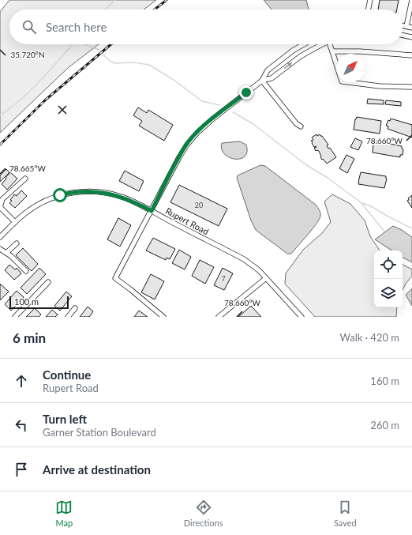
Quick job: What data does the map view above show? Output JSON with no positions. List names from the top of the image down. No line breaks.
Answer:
{"streets":{"street":["Rupert Road"]},"house_numbers":["20","7"],"scale_bar":"100 m","north":"top right","page":{"search":"Search here","scale":"100 m","heading":["6 min","Walk · 420 m"],"list":[["Continue","Rupert Road","160 m"],["Turn left","Garner Station Boulevard","260 m"],"Arrive at destination"],"nav":["Map","Directions","Saved"]},"coordinates":["35.720°N","78.660°W","78.665°W"]}
